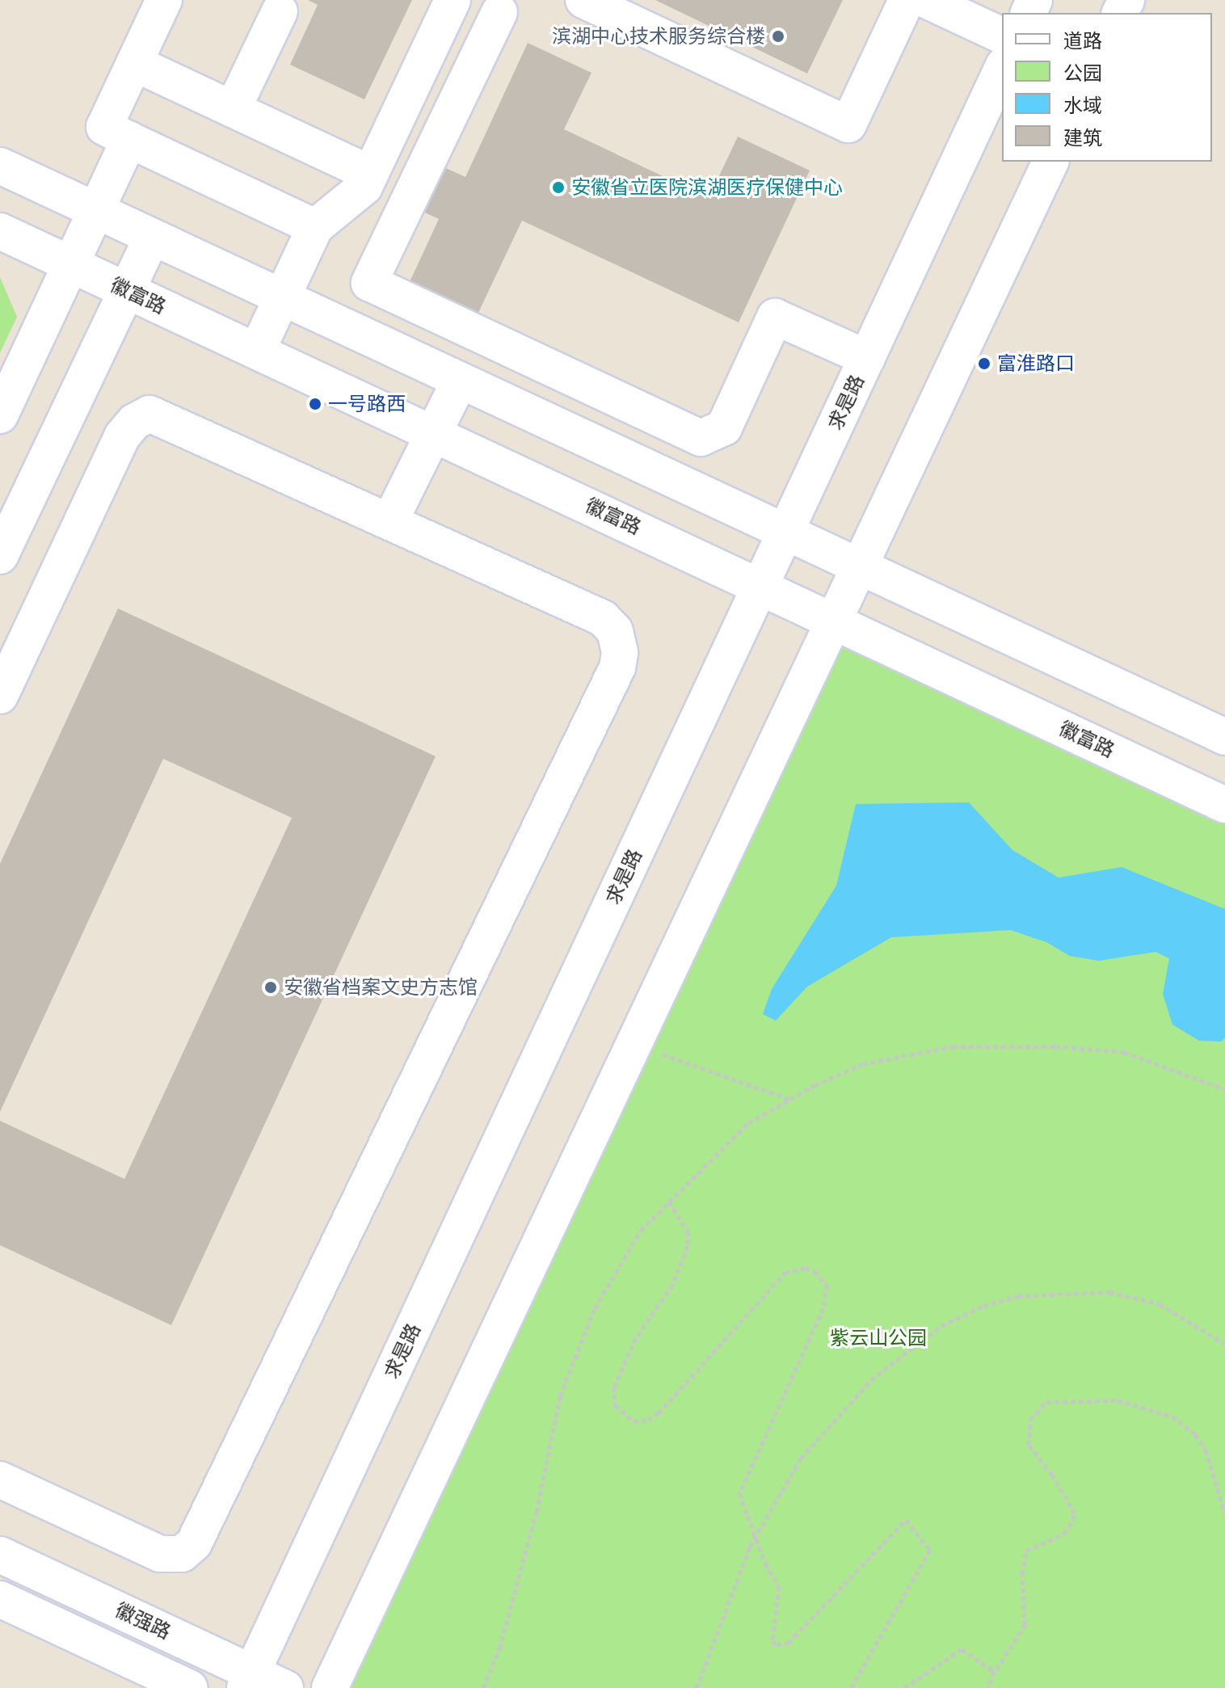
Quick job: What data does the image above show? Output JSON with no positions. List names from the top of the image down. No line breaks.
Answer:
{"streets":{"street":["徽富路","求是路","徽强路"]},"crossings":[["徽富路","求是路"],["求是路","徽强路"]],"parks":["紫云山公园"],"places":["滨湖中心技术服务综合楼","安徽省立医院滨湖医疗保健中心","富淮路口","一号路西","安徽省档案文史方志馆"],"legend":["道路","公园","水域","建筑"]}
